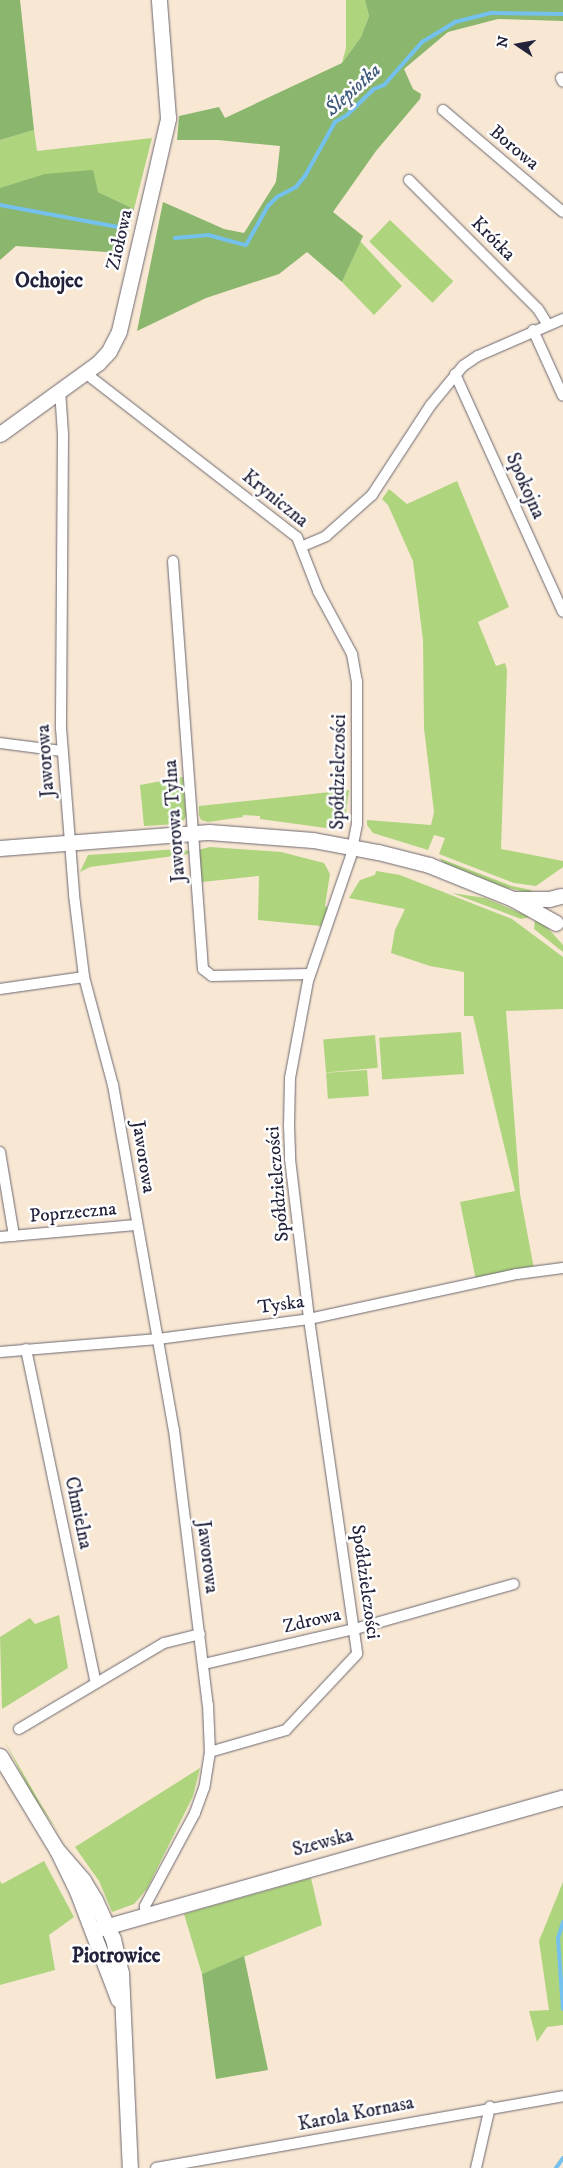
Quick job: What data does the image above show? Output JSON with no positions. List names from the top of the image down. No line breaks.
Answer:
{"streets":{"street":["Borowa","Krótka","Ziołowa","Spokojna","Kryniczna","Jaworowa","Spółdzielczości","Jaworowa Tylna","Poprzeczna","Tyska","Chmielna","Zdrowa","Szewska","Karola Kornasa"]},"crossings":[["Krótka","Kryniczna"],["Ziołowa","Kryniczna"],["Ziołowa","Jaworowa"],["Spokojna","Kryniczna"],["Kryniczna","Spółdzielczości"],["Jaworowa","Spółdzielczości"],["Jaworowa","Poprzeczna"],["Jaworowa","Tyska"],["Jaworowa","Zdrowa"],["Jaworowa","Szewska"],["Spółdzielczości","Jaworowa Tylna"],["Spółdzielczości","Tyska"],["Spółdzielczości","Zdrowa"],["Tyska","Chmielna"]],"districts":["Ochojec","Piotrowice"],"water":["Ślepiotka"],"north":"left"}
